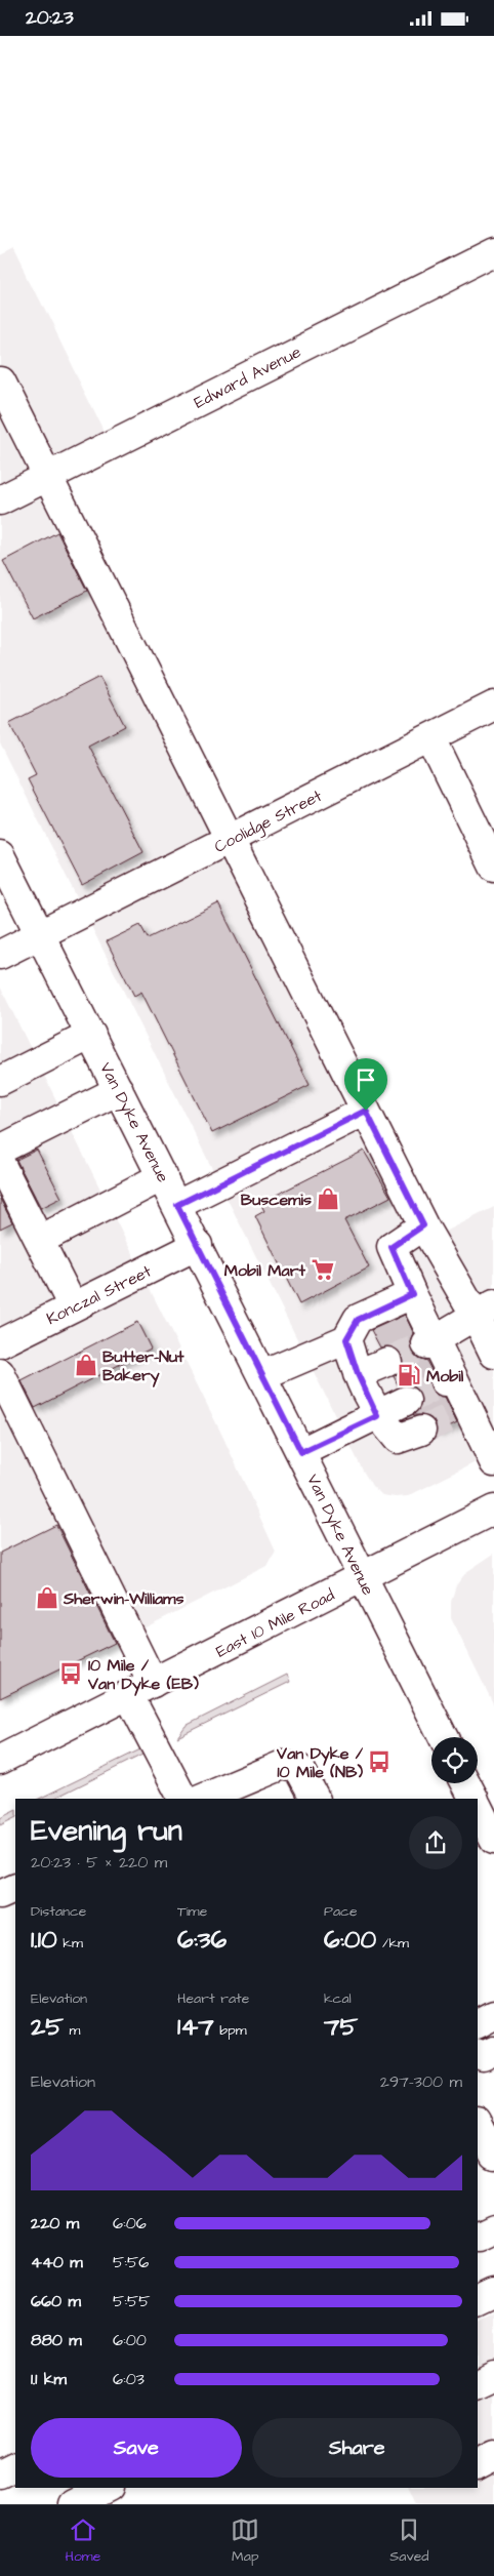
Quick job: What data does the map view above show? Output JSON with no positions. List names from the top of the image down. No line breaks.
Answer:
{"streets":{"main road":["Edward Avenue","Coolidge Street","Van Dyke Avenue","Konczal Street","East 10 Mile Road"]},"crossings":[["Coolidge Street","Van Dyke Avenue"],["Van Dyke Avenue","Konczal Street"],["Van Dyke Avenue","East 10 Mile Road"]],"places":{"shop":["Buscemis","Butter-Nut Bakery","Sherwin-Williams"],"supermarket":["Mobil Mart"],"fuel station":["Mobil"],"bus stop":["10 Mile / Van Dyke (EB)","Van Dyke / 10 Mile (NB)"]},"page":{"status":"20:23","heading":["Evening run","20:23 · 5 × 220 m"],"stats":[["Distance","1.10 km"],["Time","6:36"],["Pace","6:00 /km"],["Elevation","25 m"],["Heart rate","147 bpm"],["kcal","75"]],"chart":["Elevation","297–300 m"],"list":[{"name":"220 m","note":"6:06"},{"name":"440 m","note":"5:56"},{"name":"660 m","note":"5:55"},{"name":"880 m","note":"6:00"},{"name":"1.1 km","note":"6:03"}],"buttons":["Save","Share"],"tabs":["Home","Map","Saved"]}}
